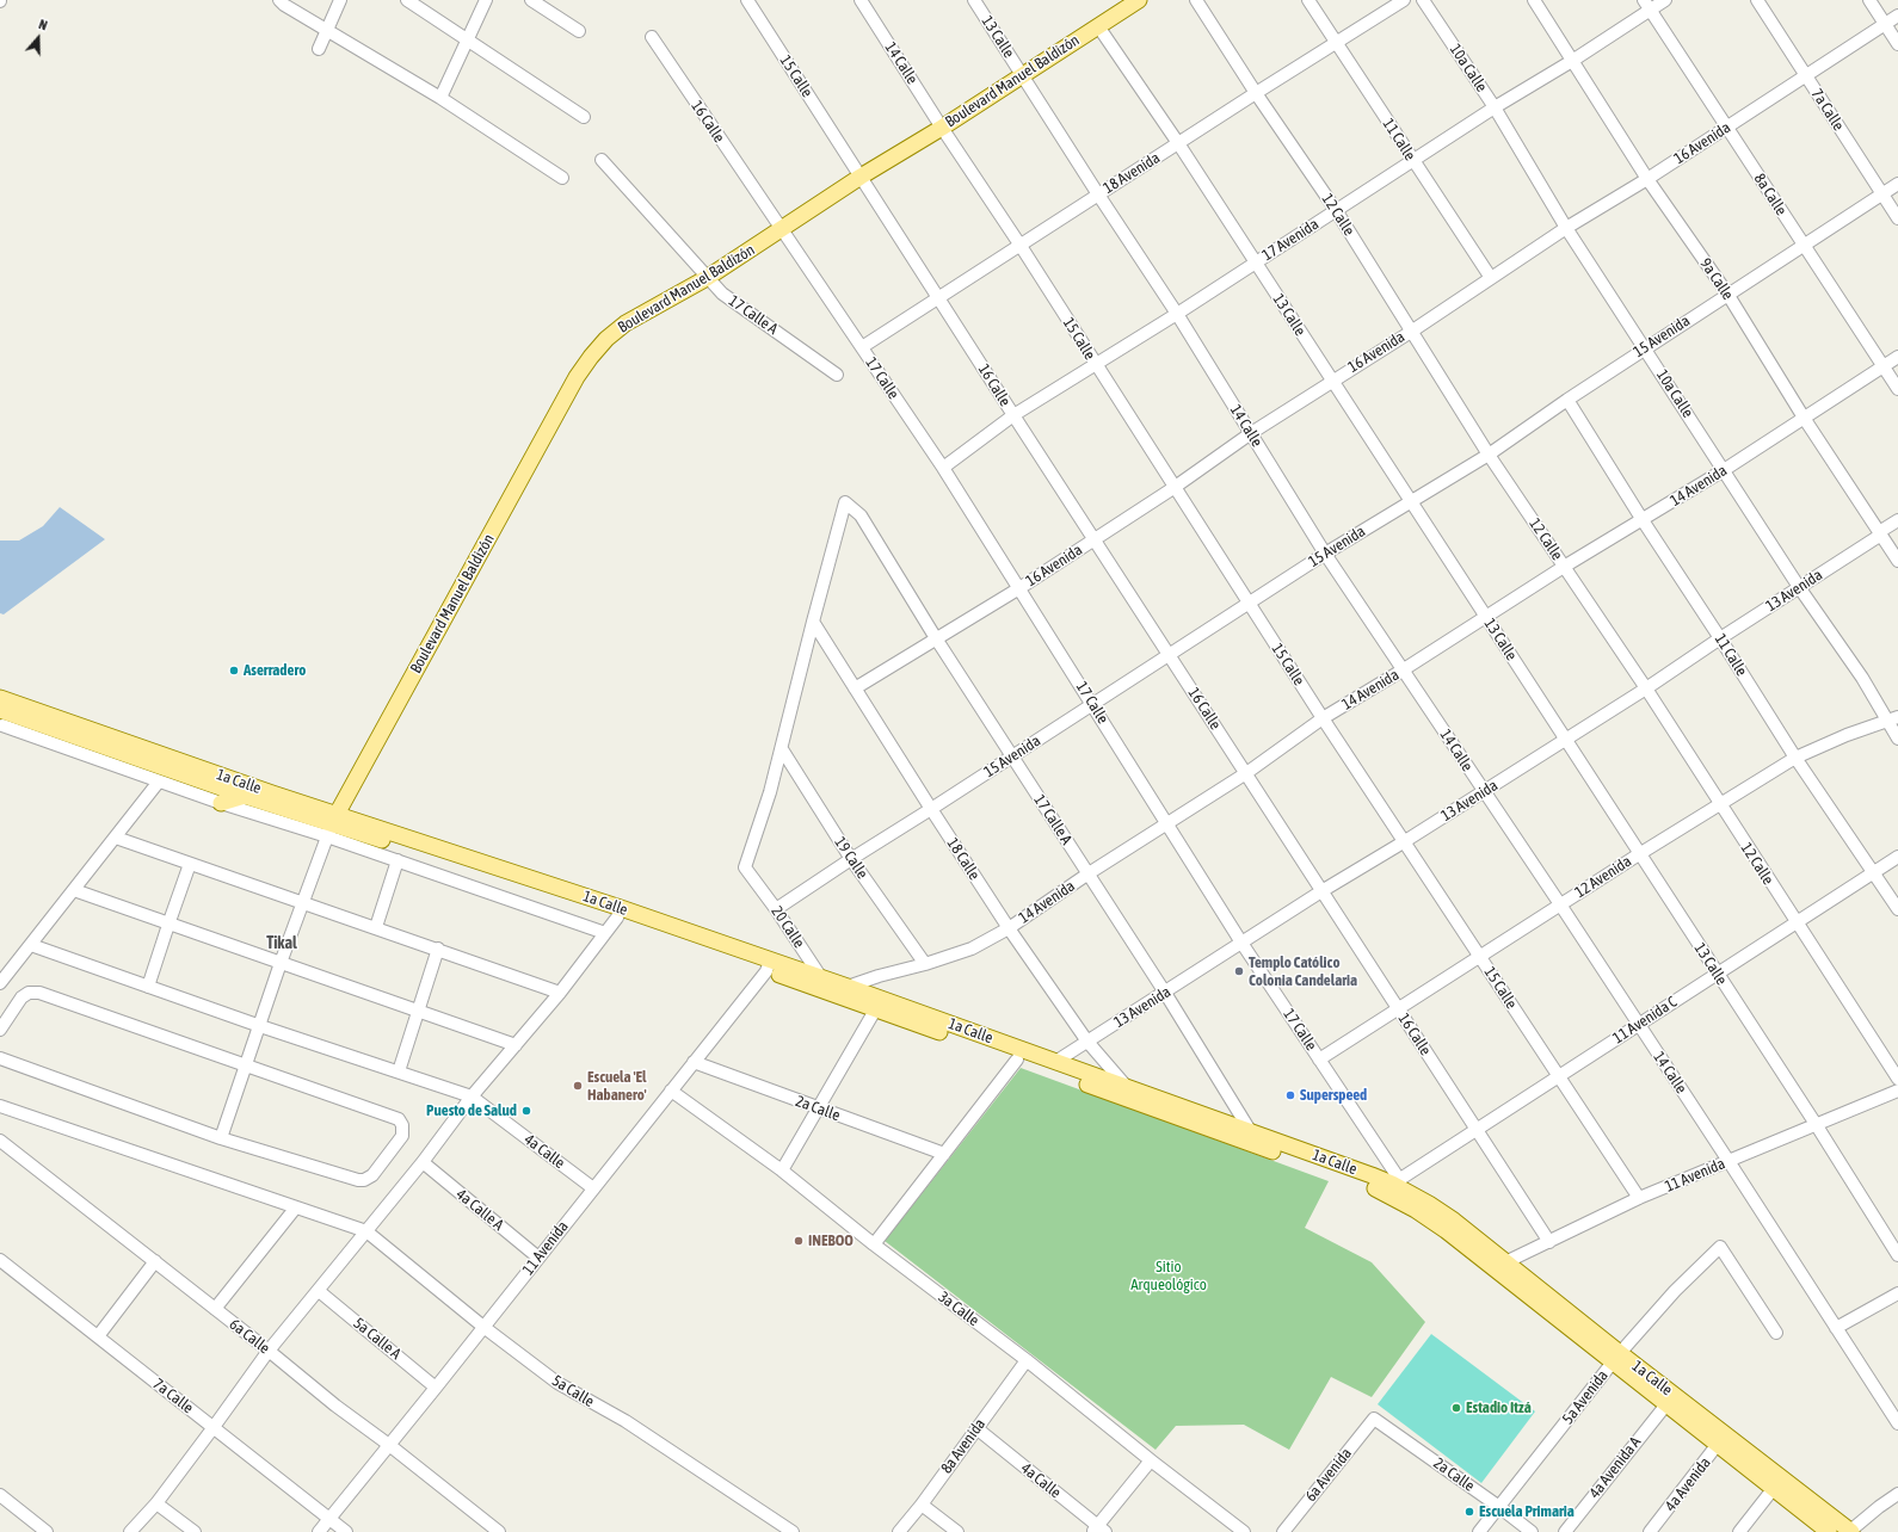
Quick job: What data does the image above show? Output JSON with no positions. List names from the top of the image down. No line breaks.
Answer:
{"streets":{"main road":["Boulevard Manuel Baldizón","1a Calle"],"street":["13 Calle","14 Calle","10a Calle","15 Calle","7a Calle","16 Calle","11 Calle","16 Avenida","18 Avenida","8a Calle","12 Calle","17 Avenida","9a Calle","17 Calle A","15 Avenida","17 Calle","14 Avenida","13 Avenida","19 Calle","18 Calle","12 Avenida","20 Calle","11 Avenida C","2a Calle","4a Calle","11 Avenida","4a Calle A","3a Calle","6a Calle","5a Calle A","5a Calle","5a Avenida","8a Avenida","4a Avenida A","6a Avenida","4a Avenida"]},"crossings":[["13 Calle","14 Calle"],["13 Calle","Boulevard Manuel Baldizón"],["13 Calle","16 Avenida"],["13 Calle","18 Avenida"],["13 Calle","17 Avenida"],["13 Calle","15 Avenida"],["13 Calle","14 Avenida"],["13 Calle","13 Avenida"],["13 Calle","12 Avenida"],["13 Calle","11 Avenida C"],["13 Calle","11 Avenida"],["14 Calle","15 Calle"],["14 Calle","Boulevard Manuel Baldizón"],["14 Calle","16 Avenida"],["14 Calle","18 Avenida"],["14 Calle","17 Avenida"],["14 Calle","15 Avenida"],["14 Calle","14 Avenida"],["14 Calle","13 Avenida"],["14 Calle","12 Avenida"],["14 Calle","11 Avenida C"],["14 Calle","11 Avenida"],["10a Calle","16 Avenida"],["10a Calle","17 Avenida"],["10a Calle","15 Avenida"],["10a Calle","14 Avenida"],["10a Calle","13 Avenida"],["10a Calle","12 Avenida"],["15 Calle","Boulevard Manuel Baldizón"],["15 Calle","16 Calle"],["15 Calle","16 Avenida"],["15 Calle","18 Avenida"],["15 Calle","17 Avenida"],["15 Calle","15 Avenida"],["15 Calle","14 Avenida"],["15 Calle","13 Avenida"],["15 Calle","12 Avenida"],["15 Calle","11 Avenida C"],["15 Calle","11 Avenida"],["Boulevard Manuel Baldizón","16 Calle"],["Boulevard Manuel Baldizón","17 Calle A"],["Boulevard Manuel Baldizón","17 Calle"],["Boulevard Manuel Baldizón","1a Calle"],["7a Calle","16 Avenida"],["7a Calle","15 Avenida"],["7a Calle","11 Avenida"],["16 Calle","16 Avenida"],["16 Calle","18 Avenida"],["16 Calle","17 Avenida"],["16 Calle","15 Avenida"],["16 Calle","17 Calle"],["16 Calle","14 Avenida"],["16 Calle","13 Avenida"],["16 Calle","12 Avenida"],["16 Calle","11 Avenida C"],["16 Calle","11 Avenida"],["11 Calle","16 Avenida"],["11 Calle","18 Avenida"],["11 Calle","17 Avenida"],["11 Calle","15 Avenida"],["11 Calle","14 Avenida"],["11 Calle","13 Avenida"],["11 Calle","12 Avenida"],["11 Calle","11 Avenida C"],["16 Avenida","8a Calle"],["16 Avenida","12 Calle"],["16 Avenida","9a Calle"],["16 Avenida","17 Calle A"],["16 Avenida","17 Calle"],["16 Avenida","18 Calle"],["18 Avenida","12 Calle"],["18 Avenida","17 Calle"],["8a Calle","17 Avenida"],["8a Calle","15 Avenida"],["8a Calle","14 Avenida"],["12 Calle","17 Avenida"],["12 Calle","15 Avenida"],["12 Calle","14 Avenida"],["12 Calle","13 Avenida"],["12 Calle","12 Avenida"],["12 Calle","11 Avenida C"],["17 Avenida","9a Calle"],["17 Avenida","17 Calle"],["9a Calle","15 Avenida"],["9a Calle","14 Avenida"],["9a Calle","13 Avenida"],["17 Calle A","15 Avenida"],["17 Calle A","14 Avenida"],["17 Calle A","13 Avenida"],["17 Calle A","1a Calle"],["17 Calle A","18 Calle"],["15 Avenida","17 Calle"],["15 Avenida","19 Calle"],["15 Avenida","18 Calle"],["15 Avenida","20 Calle"],["17 Calle","14 Avenida"],["17 Calle","13 Avenida"],["17 Calle","1a Calle"],["17 Calle","12 Avenida"],["17 Calle","11 Avenida C"],["14 Avenida","1a Calle"],["14 Avenida","19 Calle"],["14 Avenida","18 Calle"],["13 Avenida","1a Calle"],["13 Avenida","18 Calle"],["1a Calle","18 Calle"],["1a Calle","20 Calle"],["1a Calle","11 Avenida C"],["1a Calle","11 Avenida"],["1a Calle","5a Avenida"],["1a Calle","4a Avenida A"],["1a Calle","4a Avenida"],["19 Calle","20 Calle"],["2a Calle","11 Avenida"],["2a Calle","5a Avenida"],["2a Calle","6a Avenida"],["4a Calle","11 Avenida"],["4a Calle","8a Avenida"],["11 Avenida","4a Calle A"],["11 Avenida","3a Calle"],["11 Avenida","6a Calle"],["11 Avenida","5a Calle A"],["11 Avenida","5a Calle"],["3a Calle","8a Avenida"]],"districts":["Tikal"],"parks":["Sitio Arqueológico"],"places":["Aserradero","Templo Católico Colonia Candelaria","Escuela 'El Habanero'","Superspeed","Puesto de Salud","INEBOO","Estadio Itzá","Escuela Primaria"],"north":"top"}
